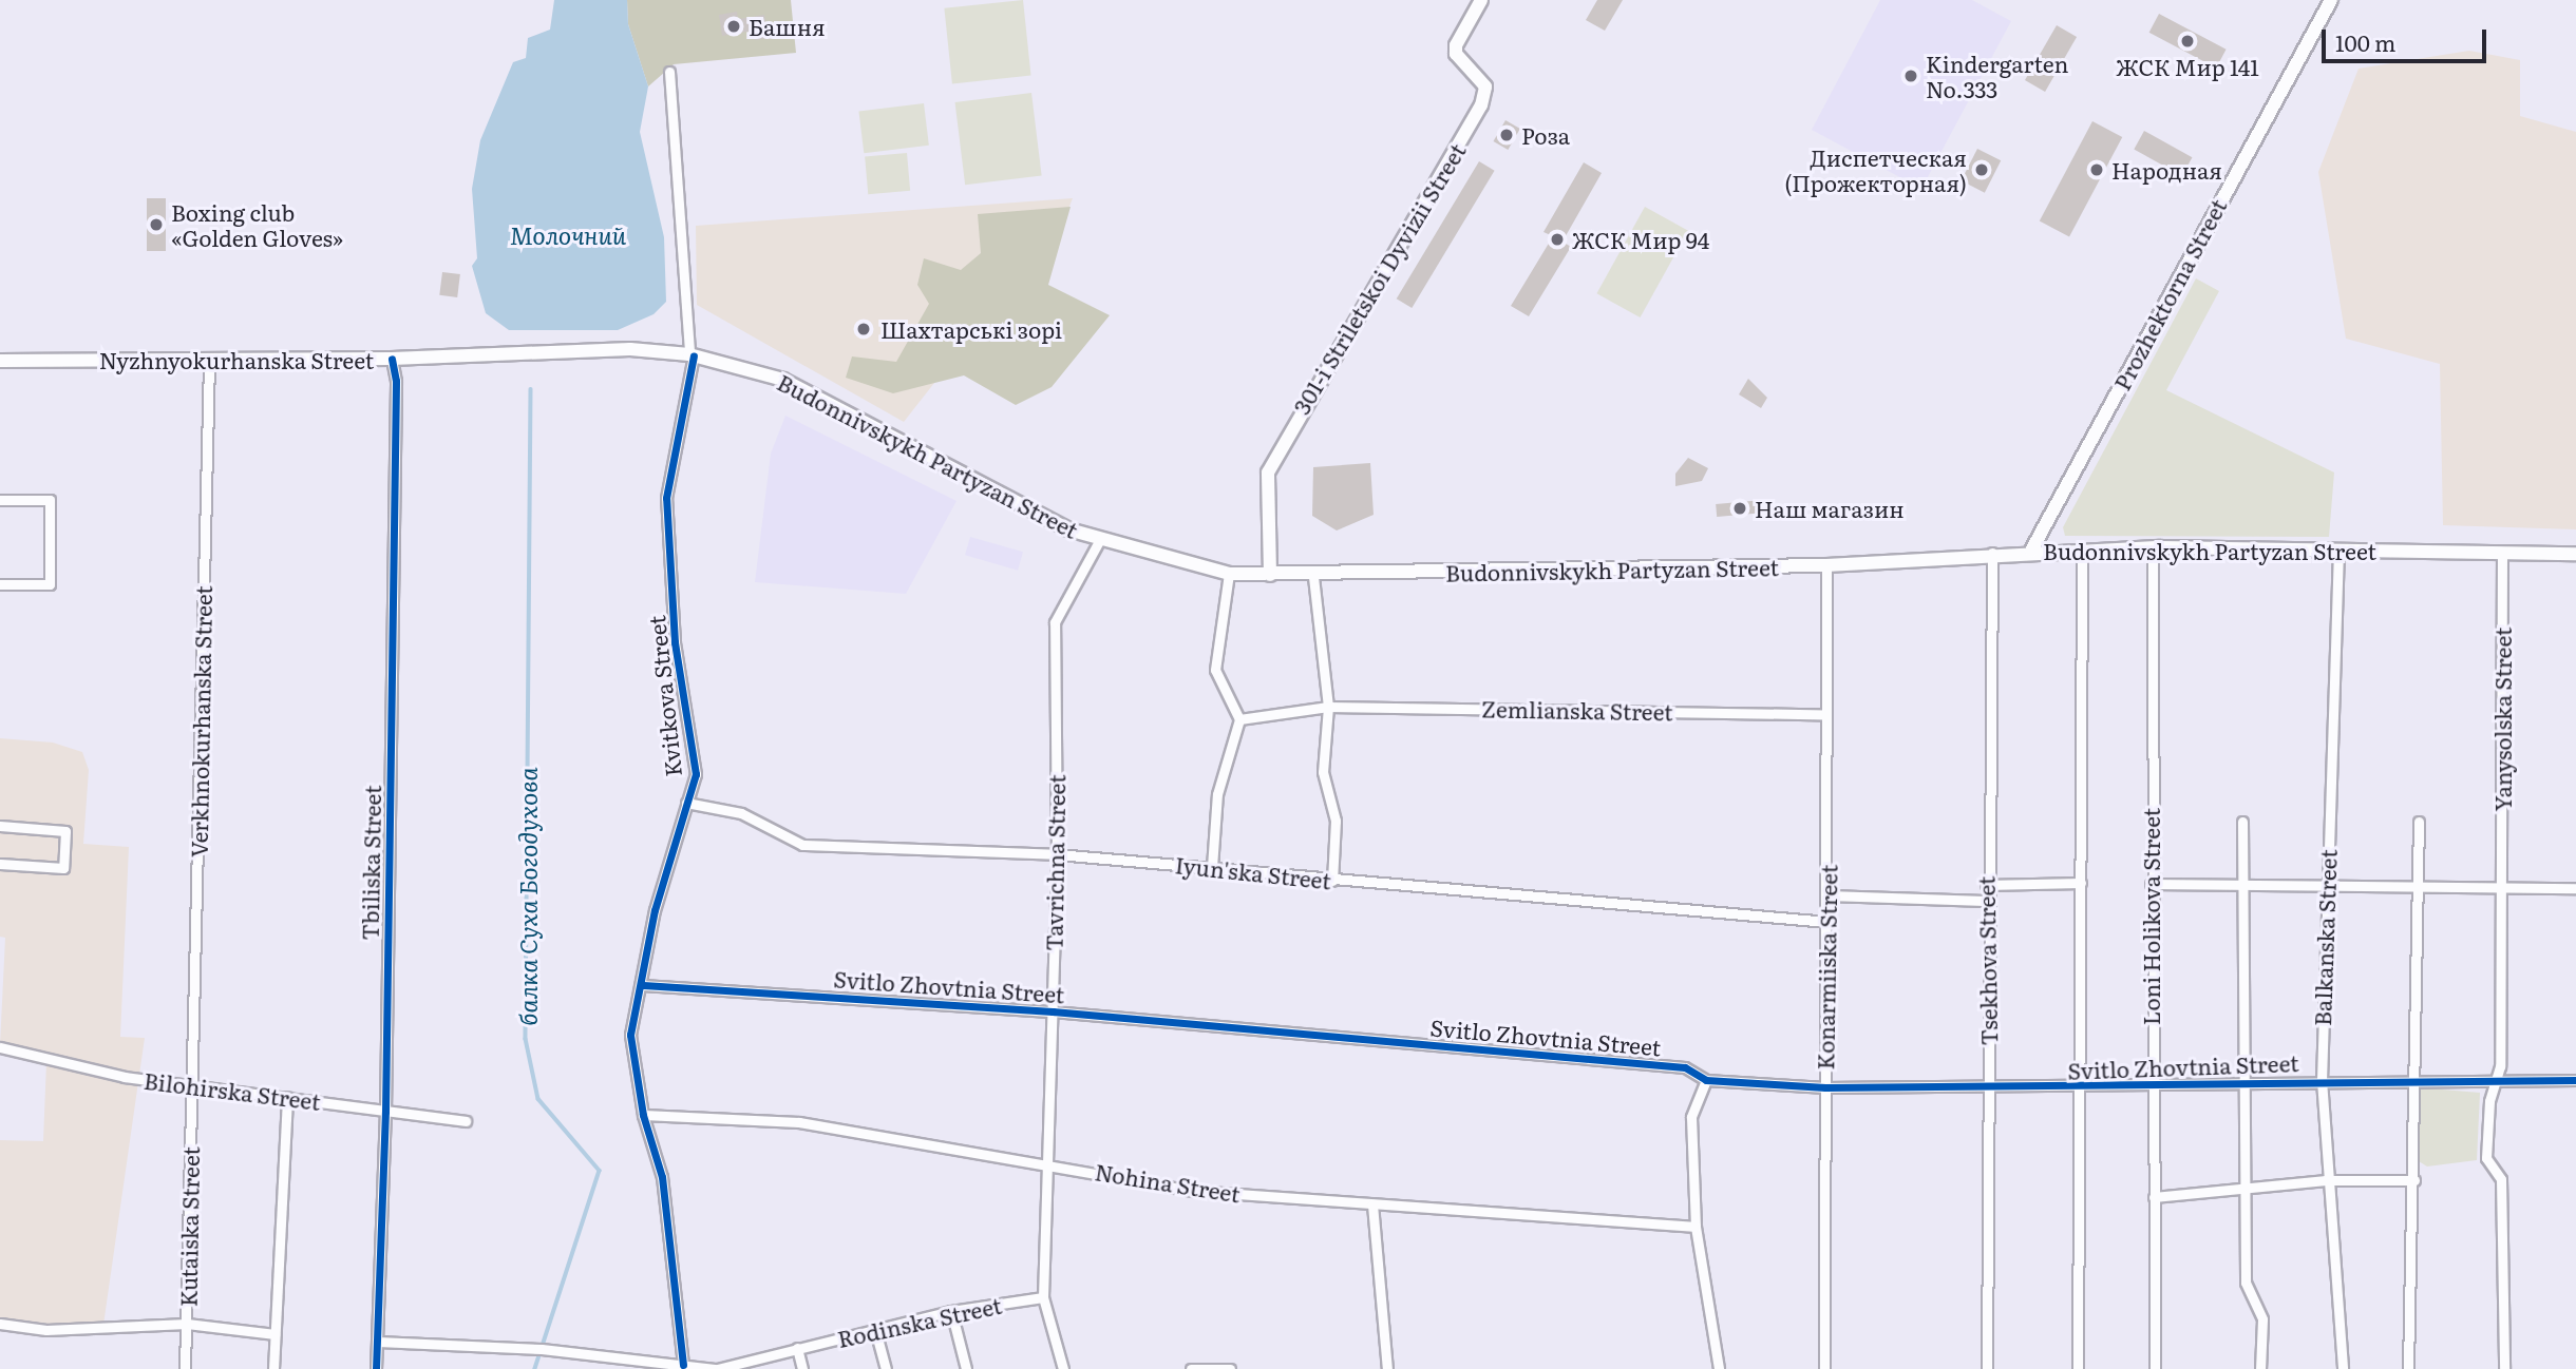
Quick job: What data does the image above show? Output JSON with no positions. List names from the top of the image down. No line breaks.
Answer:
{"streets":{"main road":["301-i Striletskoi Dyvizii Street","Prozhektorna Street","Nyzhnyokurhanska Street","Budonnivskykh Partyzan Street"],"street":["Kvitkova Street","Zemlianska Street","Yanysolska Street","Verkhnokurhanska Street","Tbiliska Street","Tavrichna Street","Iyun'ska Street","Loni Holikova Street","Balkanska Street","Tsekhova Street","Konarmiiska Street","Svitlo Zhovtnia Street","Bilohirska Street","Nohina Street","Kutaiska Street","Rodinska Street"]},"crossings":[["301-i Striletskoi Dyvizii Street","Budonnivskykh Partyzan Street"],["Prozhektorna Street","Budonnivskykh Partyzan Street"],["Nyzhnyokurhanska Street","Budonnivskykh Partyzan Street"],["Nyzhnyokurhanska Street","Kvitkova Street"],["Nyzhnyokurhanska Street","Verkhnokurhanska Street"],["Nyzhnyokurhanska Street","Tbiliska Street"],["Budonnivskykh Partyzan Street","Kvitkova Street"],["Budonnivskykh Partyzan Street","Yanysolska Street"],["Budonnivskykh Partyzan Street","Tavrichna Street"],["Budonnivskykh Partyzan Street","Loni Holikova Street"],["Budonnivskykh Partyzan Street","Balkanska Street"],["Budonnivskykh Partyzan Street","Tsekhova Street"],["Budonnivskykh Partyzan Street","Konarmiiska Street"],["Kvitkova Street","Iyun'ska Street"],["Kvitkova Street","Svitlo Zhovtnia Street"],["Kvitkova Street","Nohina Street"],["Kvitkova Street","Rodinska Street"],["Zemlianska Street","Konarmiiska Street"],["Yanysolska Street","Svitlo Zhovtnia Street"],["Verkhnokurhanska Street","Bilohirska Street"],["Verkhnokurhanska Street","Kutaiska Street"],["Tbiliska Street","Bilohirska Street"],["Tbiliska Street","Rodinska Street"],["Tavrichna Street","Iyun'ska Street"],["Tavrichna Street","Svitlo Zhovtnia Street"],["Tavrichna Street","Nohina Street"],["Tavrichna Street","Rodinska Street"],["Iyun'ska Street","Konarmiiska Street"],["Loni Holikova Street","Svitlo Zhovtnia Street"],["Balkanska Street","Svitlo Zhovtnia Street"],["Tsekhova Street","Svitlo Zhovtnia Street"],["Konarmiiska Street","Svitlo Zhovtnia Street"],["Bilohirska Street","Kutaiska Street"]],"water":["Молочний","балка Суха Богодухова"],"places":["Башня","ЖСК Мир 141","Kindergarten No.333","Роза","Диспетческая (Прожекторная)","Народная","Boxing club «Golden Gloves»","ЖСК Мир 94","Шахтарські зорі","Наш магазин"],"scale_bar":"100 m"}
